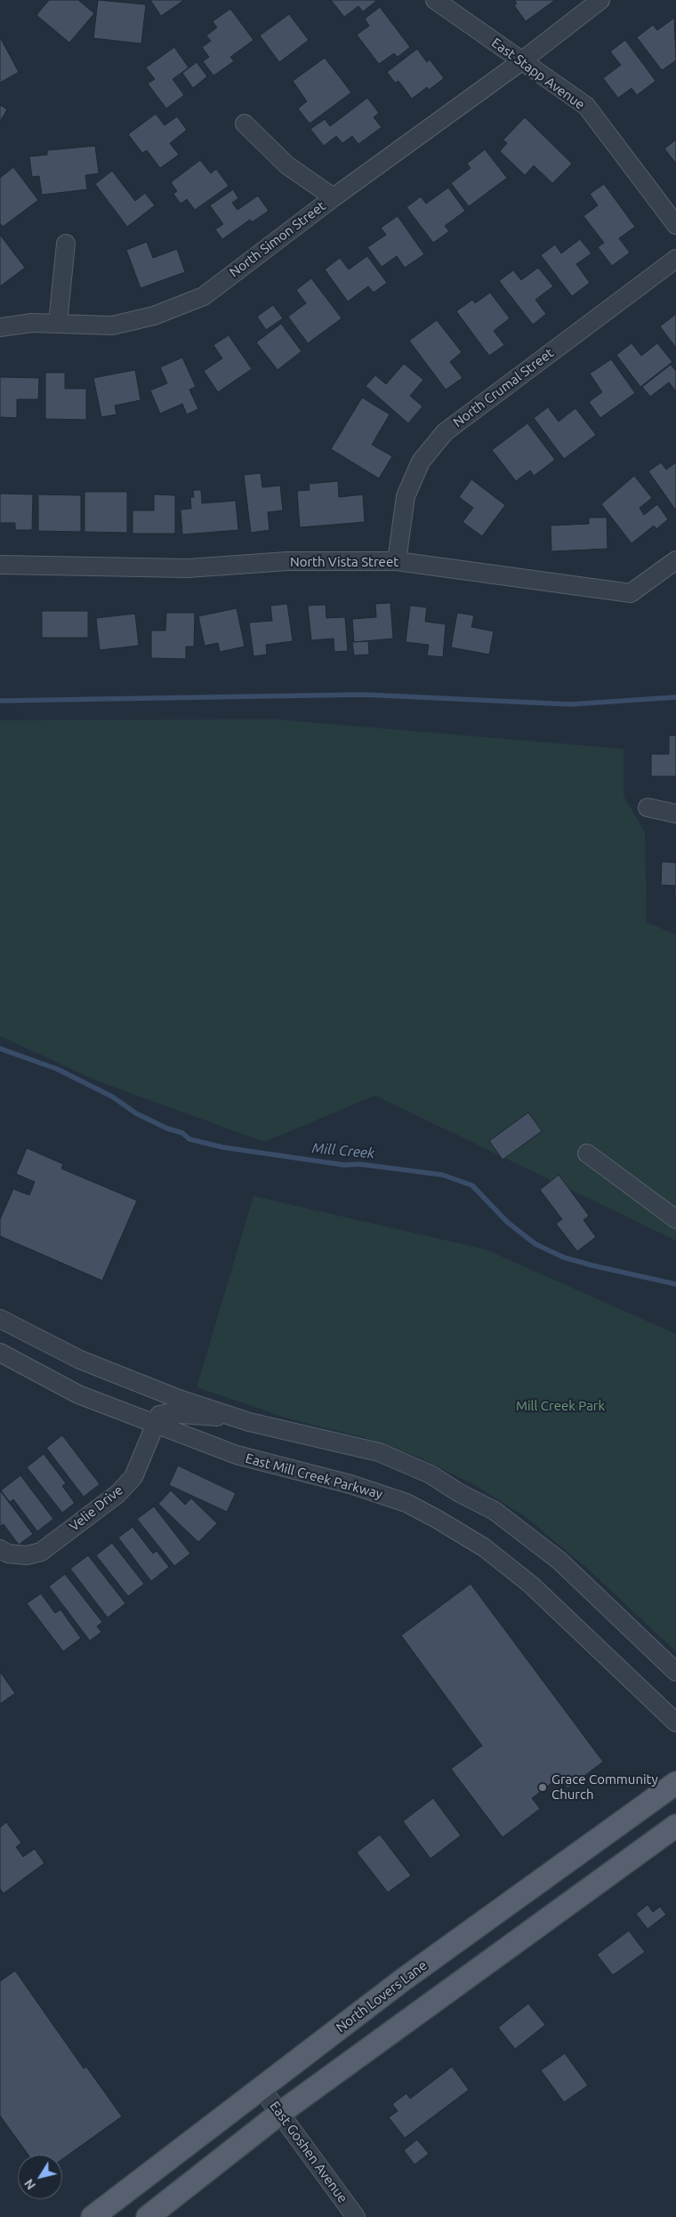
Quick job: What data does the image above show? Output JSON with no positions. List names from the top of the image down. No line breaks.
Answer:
{"streets":{"main road":["North Lovers Lane"],"street":["East Stapp Avenue","North Simon Street","North Crumal Street","North Vista Street","East Mill Creek Parkway","Velie Drive","East Goshen Avenue"]},"crossings":[["East Stapp Avenue","North Simon Street"],["North Crumal Street","North Vista Street"],["East Mill Creek Parkway","Velie Drive"],["North Lovers Lane","East Goshen Avenue"]],"water":["Mill Creek"],"parks":["Mill Creek Park"],"places":["Grace Community Church"],"north":"bottom left"}
